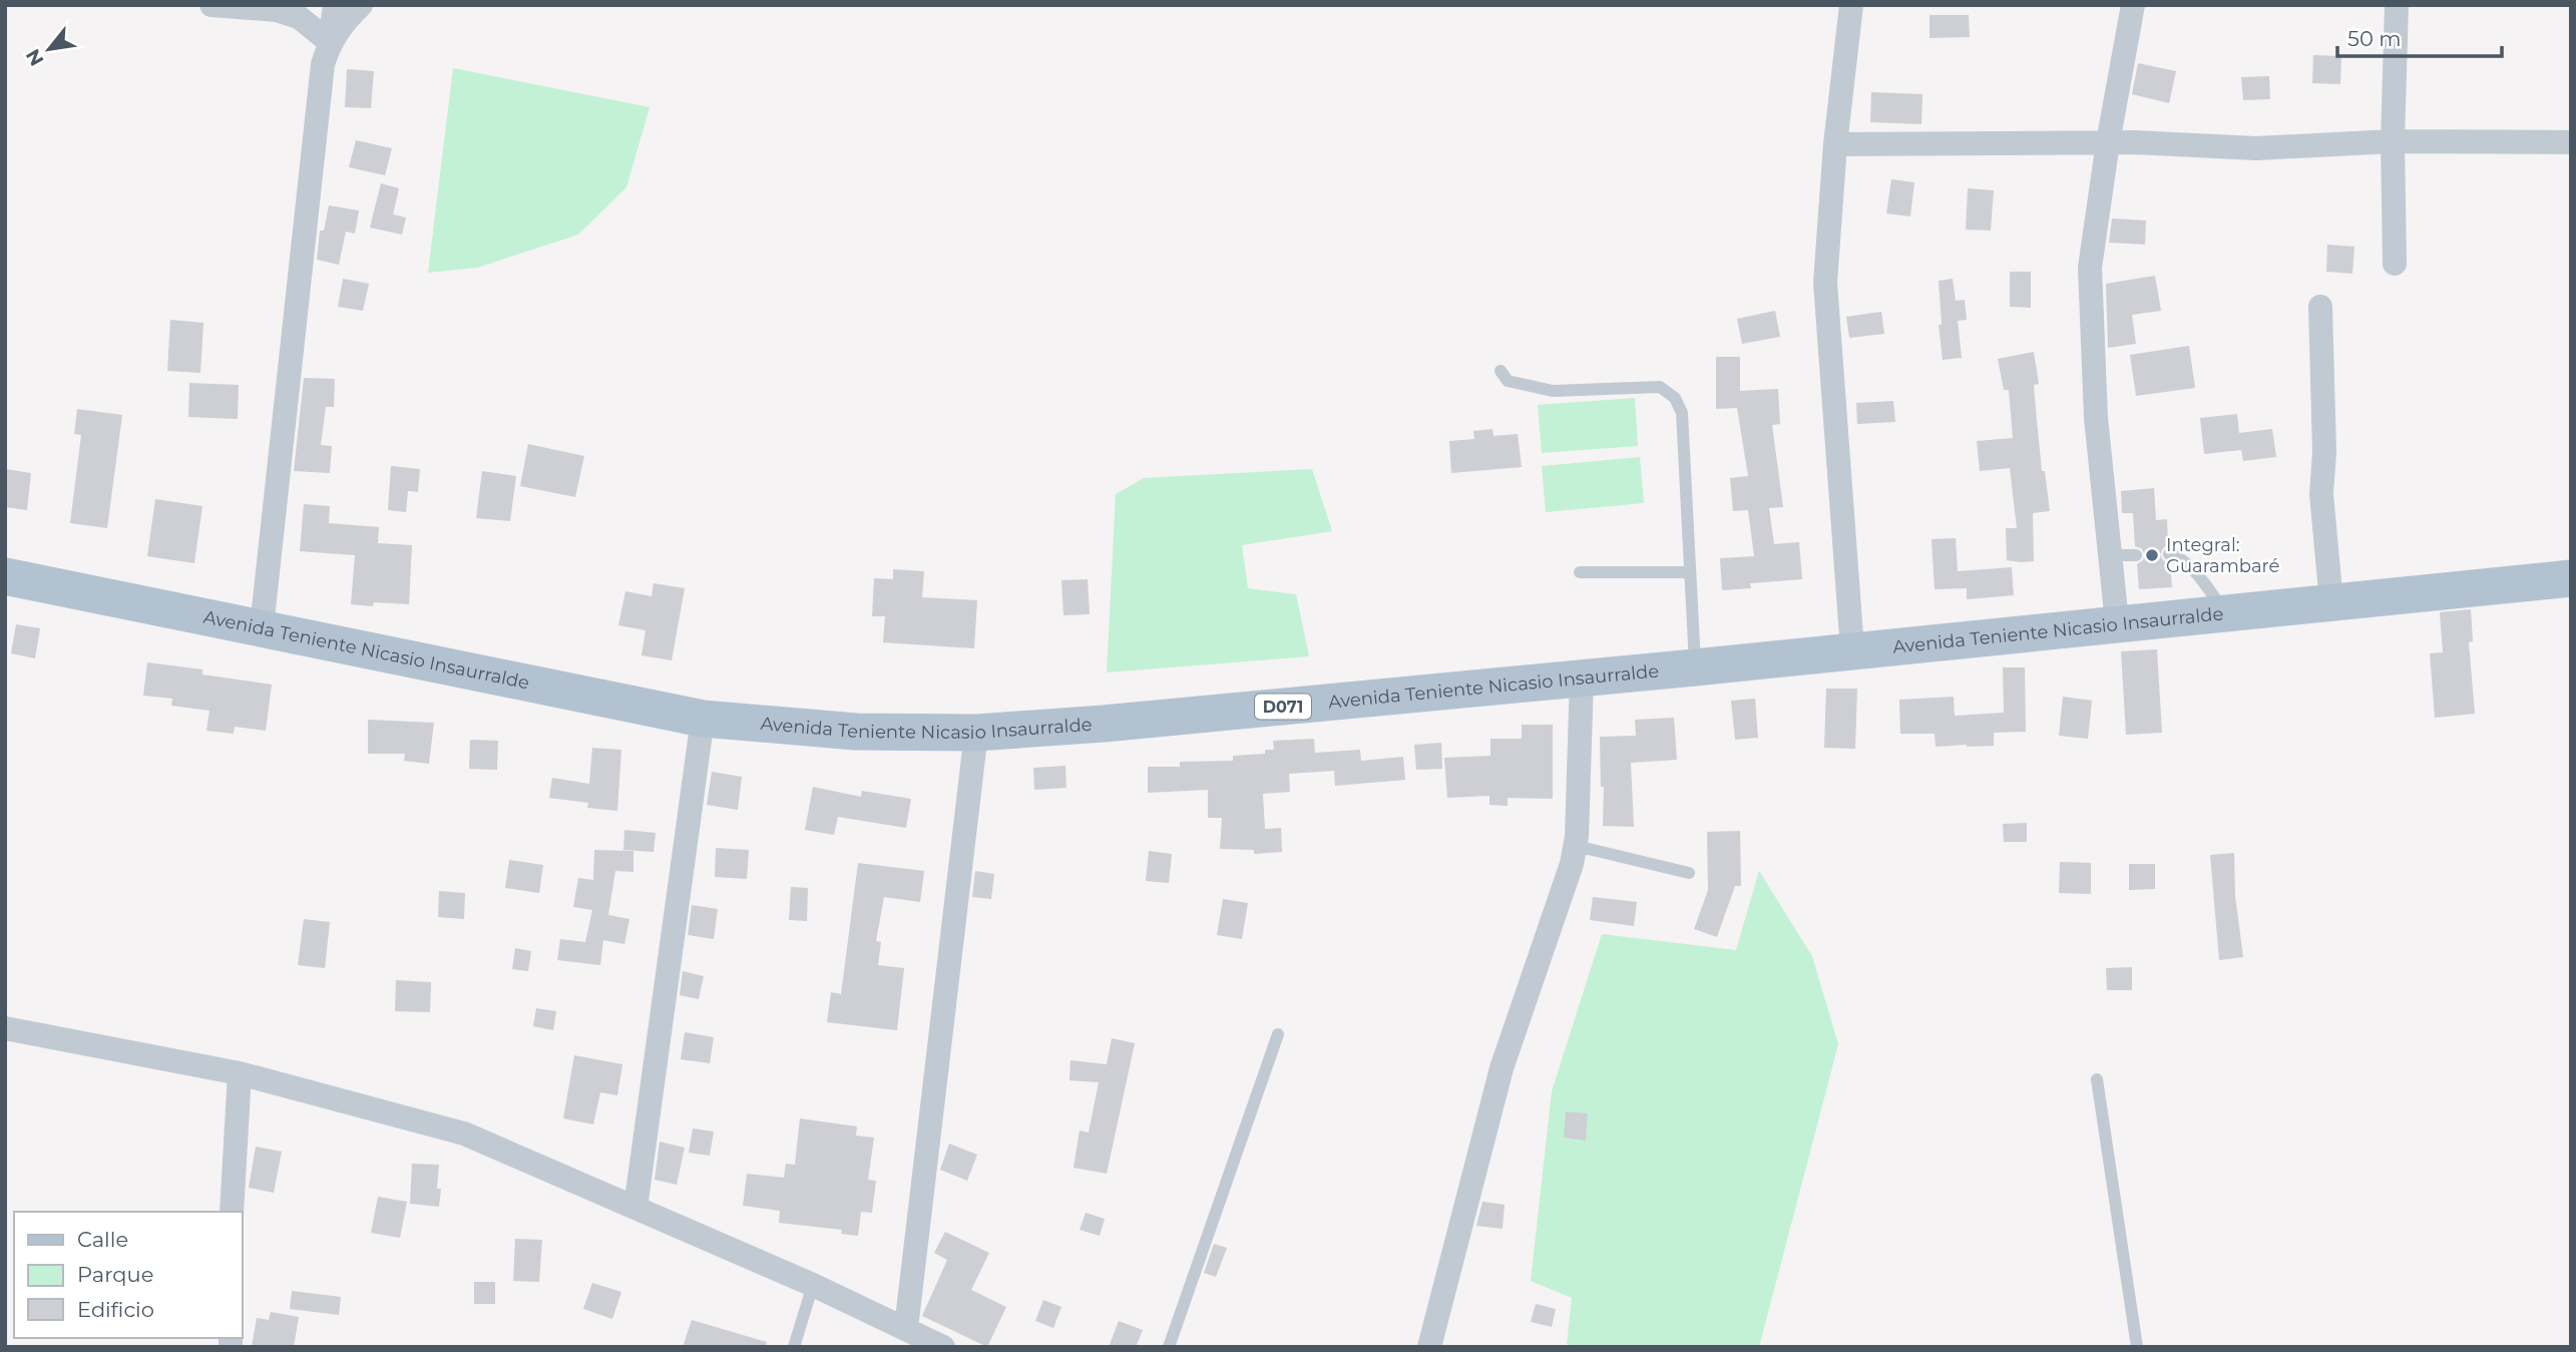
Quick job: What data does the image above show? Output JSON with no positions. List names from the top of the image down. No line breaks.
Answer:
{"streets":{"main road":["Avenida Teniente Nicasio Insaurralde","D071"]},"places":["Integral: Guarambaré"],"legend":["Calle","Parque","Edificio"],"scale_bar":"50 m","north":"bottom left"}
